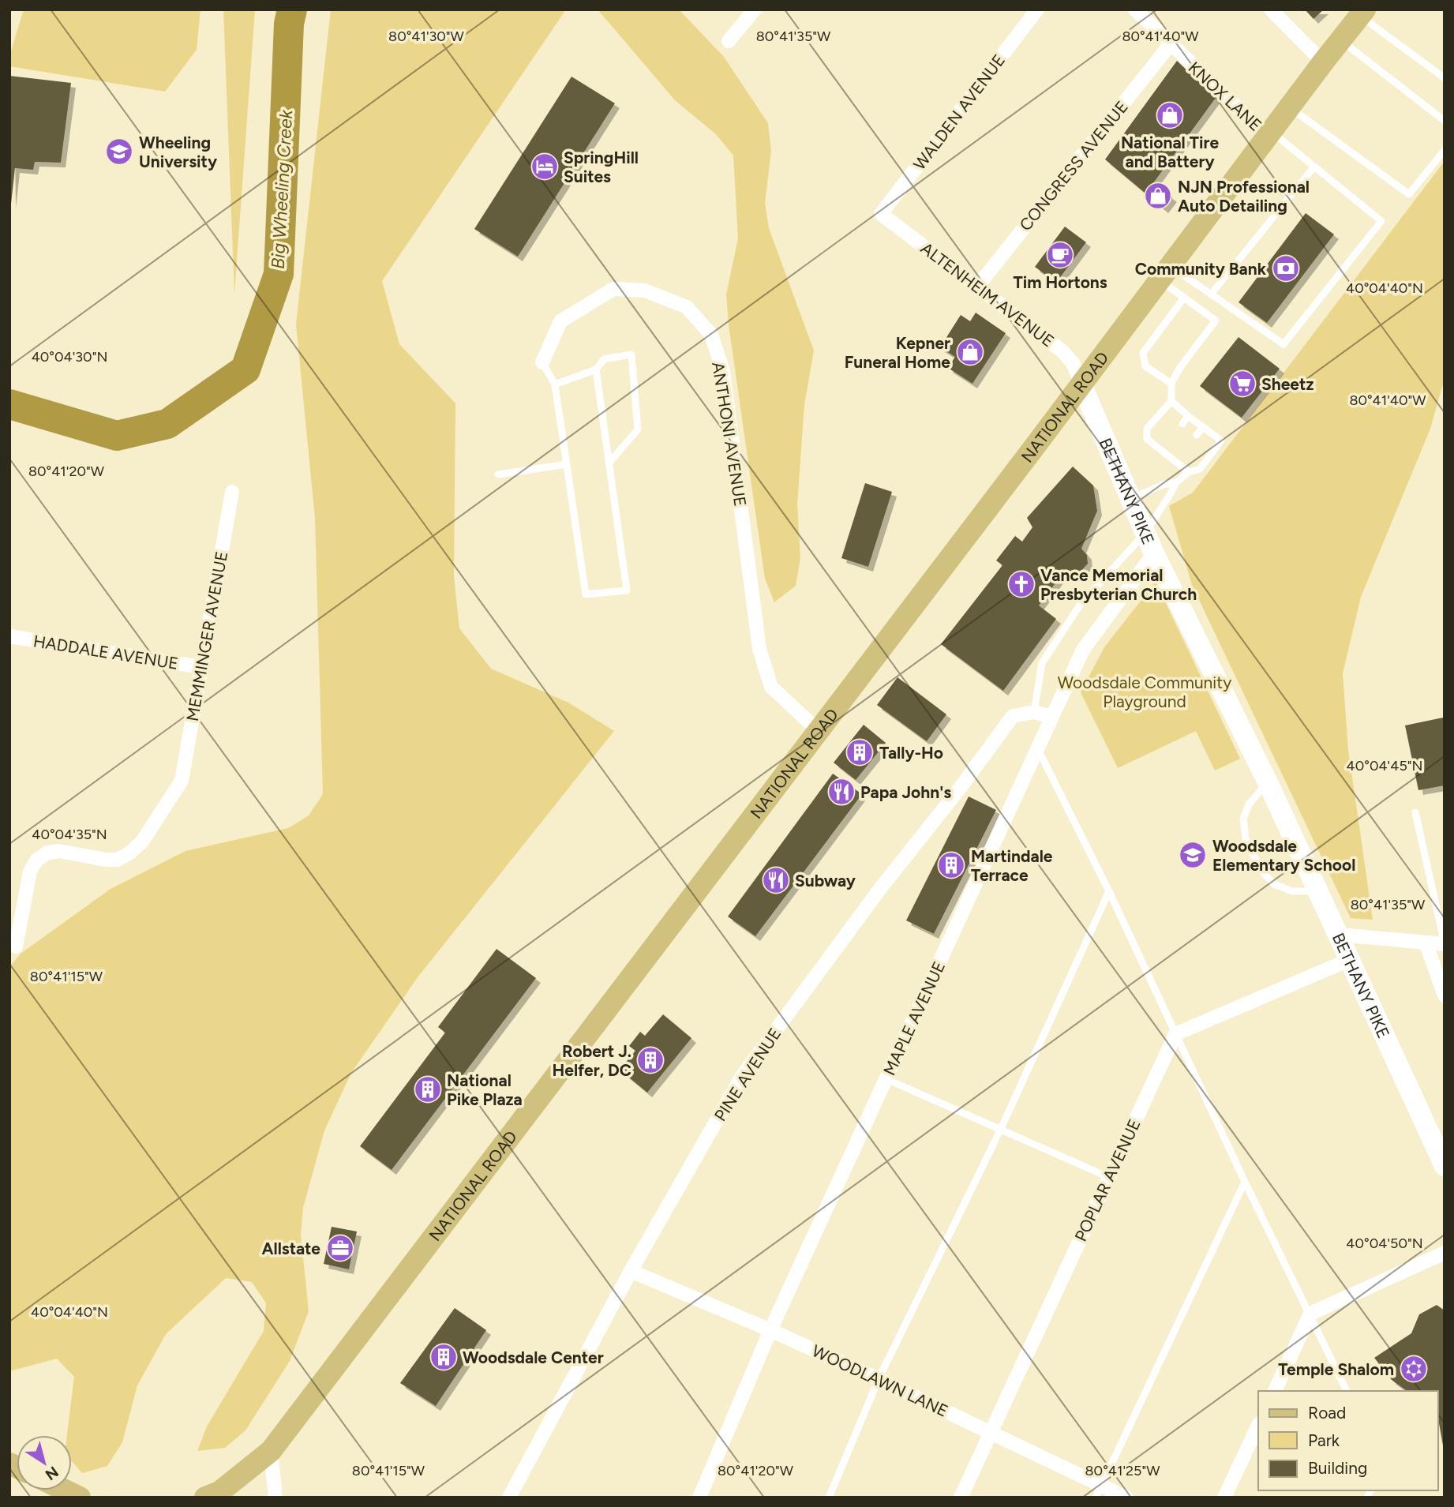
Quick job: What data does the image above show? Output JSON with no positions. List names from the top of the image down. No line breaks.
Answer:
{"streets":{"main road":["NATIONAL ROAD","BETHANY PIKE"],"street":["KNOX LANE","WALDEN AVENUE","CONGRESS AVENUE","ALTENHEIM AVENUE","ANTHONI AVENUE","MEMMINGER AVENUE","HADDALE AVENUE","MAPLE AVENUE","PINE AVENUE","POPLAR AVENUE","WOODLAWN LANE"]},"crossings":[["KNOX LANE","CONGRESS AVENUE"],["KNOX LANE","NATIONAL ROAD"],["WALDEN AVENUE","ALTENHEIM AVENUE"],["CONGRESS AVENUE","ALTENHEIM AVENUE"],["ALTENHEIM AVENUE","NATIONAL ROAD"],["ALTENHEIM AVENUE","BETHANY PIKE"],["NATIONAL ROAD","ANTHONI AVENUE"],["NATIONAL ROAD","BETHANY PIKE"],["BETHANY PIKE","MAPLE AVENUE"],["MEMMINGER AVENUE","HADDALE AVENUE"],["MAPLE AVENUE","WOODLAWN LANE"],["PINE AVENUE","WOODLAWN LANE"],["POPLAR AVENUE","WOODLAWN LANE"]],"water":["Big Wheeling Creek"],"parks":["Woodsdale Community Playground"],"places":{"shop":["National Tire and Battery","NJN Professional Auto Detailing","Kepner Funeral Home"],"school or university":["Wheeling University","Woodsdale Elementary School"],"hotel":["SpringHill Suites"],"cafe":["Tim Hortons"],"bank":["Community Bank"],"supermarket":["Sheetz"],"church":["Vance Memorial Presbyterian Church"],"building":["Tally-Ho","Martindale Terrace","Robert J. Helfer, DC","National Pike Plaza","Woodsdale Center"],"restaurant":["Papa John's","Subway"],"office":["Allstate"],"synagogue":["Temple Shalom"]},"legend":["Road","Park","Building"],"north":"bottom right","coordinates":["80°41'30\"W","80°41'35\"W","80°41'40\"W","40°04'40\"N","40°04'30\"N","80°41'20\"W","40°04'45\"N","40°04'35\"N","80°41'15\"W","40°04'50\"N","80°41'25\"W"]}
